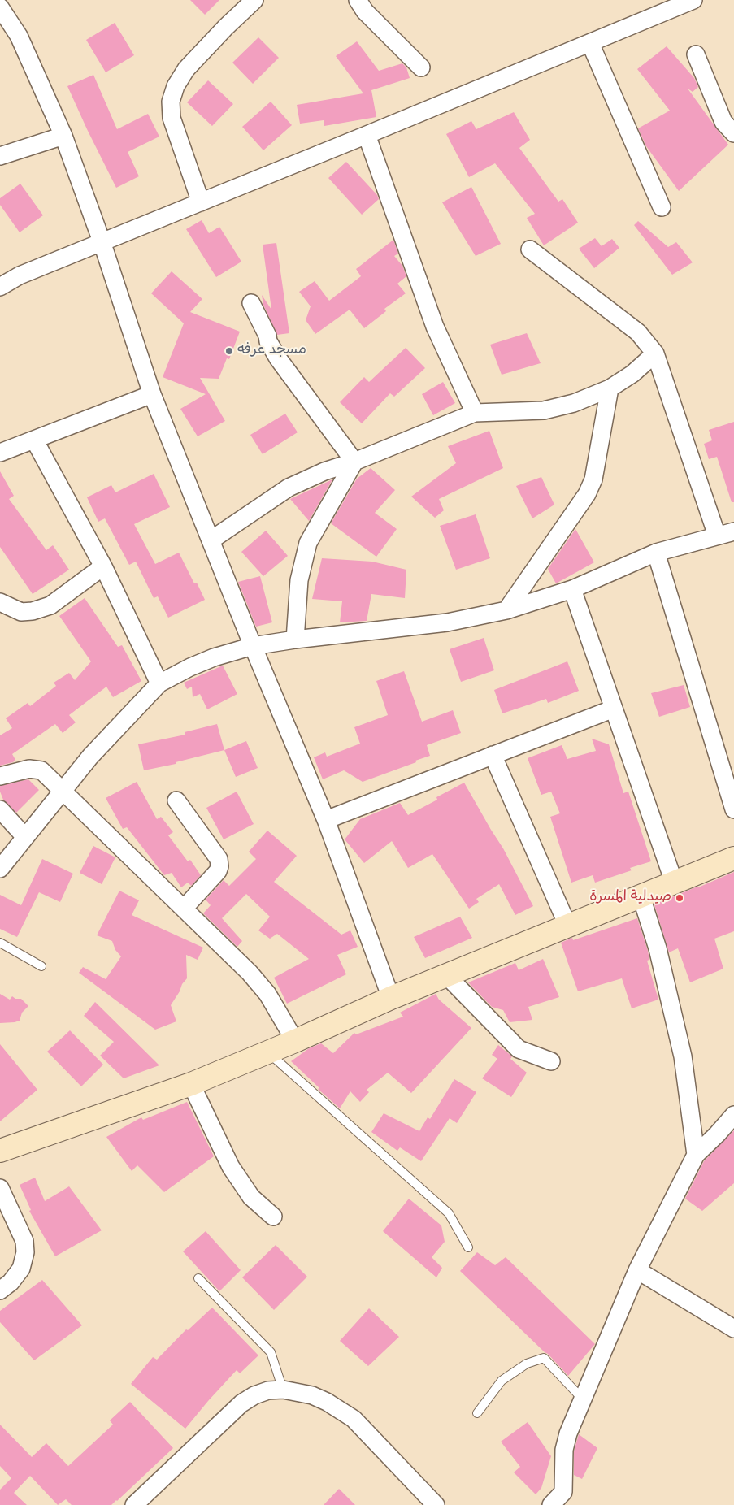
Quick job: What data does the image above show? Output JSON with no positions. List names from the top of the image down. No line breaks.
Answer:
{"places":["مسجد عرفه","صيدلية المسرة"]}
